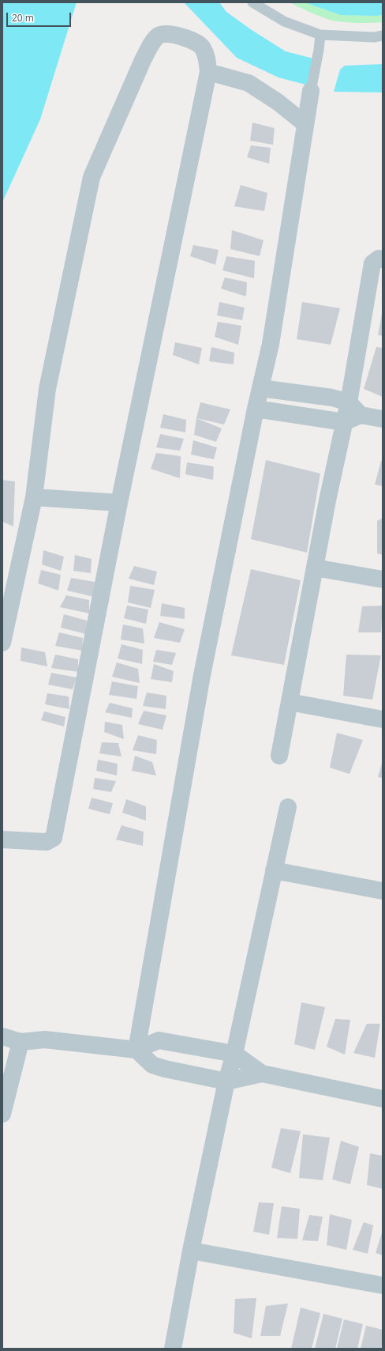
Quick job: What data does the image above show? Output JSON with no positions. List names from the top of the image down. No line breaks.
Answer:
{"scale_bar":"20 m"}
